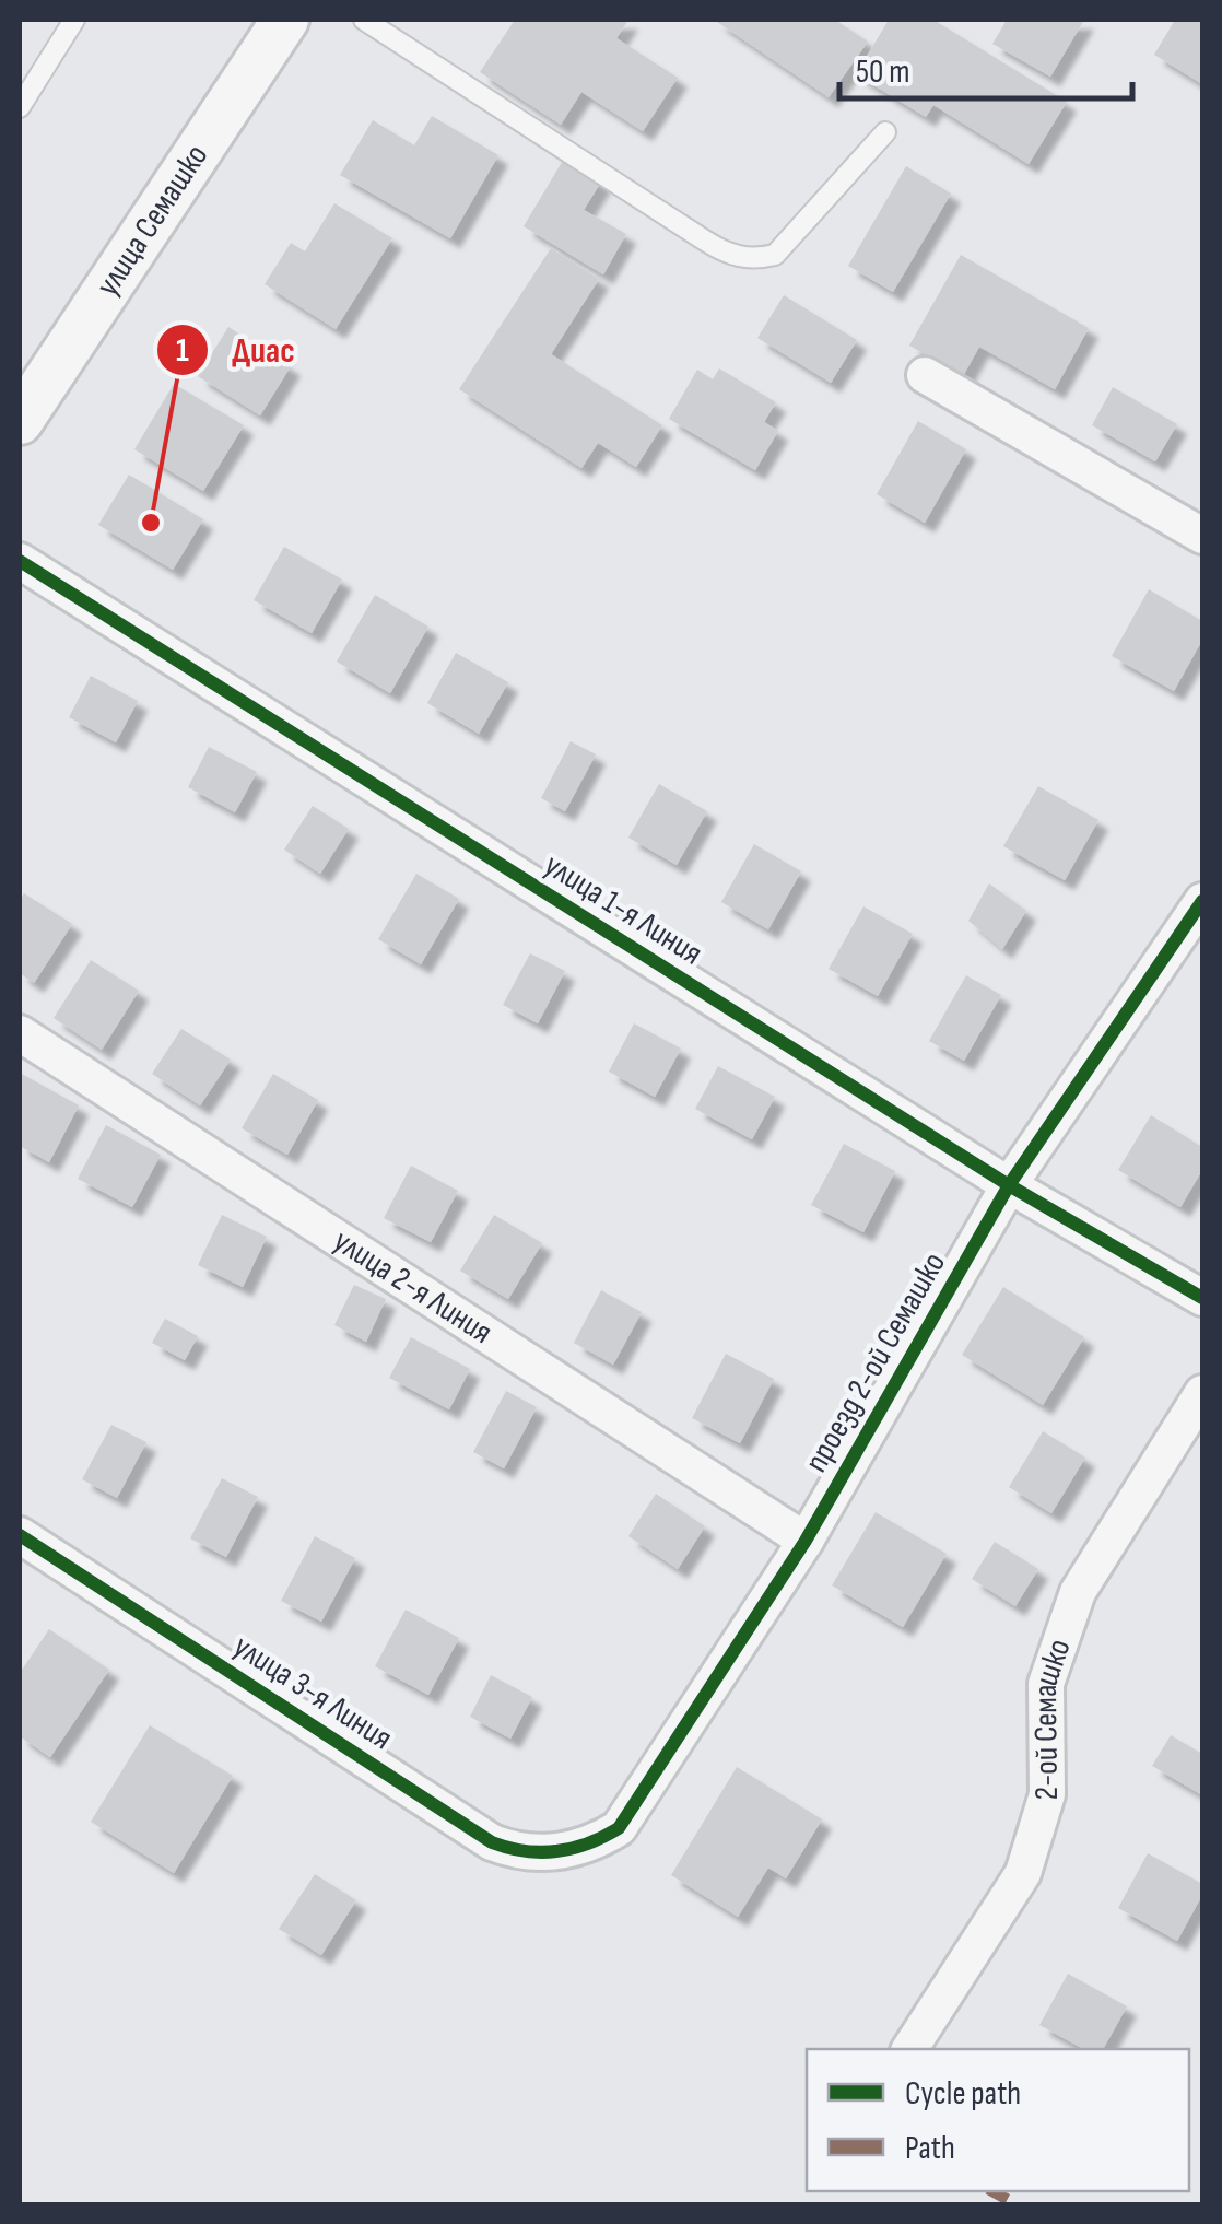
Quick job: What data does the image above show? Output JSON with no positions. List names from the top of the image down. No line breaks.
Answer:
{"streets":{"street":["улица Семашко","улица 1-я Линия","улица 2-я Линия","проезд 2-ой Семашко","улица 3-я Линия","2-ой Семашко"]},"crossings":[["улица 1-я Линия","проезд 2-ой Семашко"],["улица 2-я Линия","проезд 2-ой Семашко"],["проезд 2-ой Семашко","улица 3-я Линия"]],"places":["Диас"],"legend":["Cycle path","Path"],"scale_bar":"50 m"}
